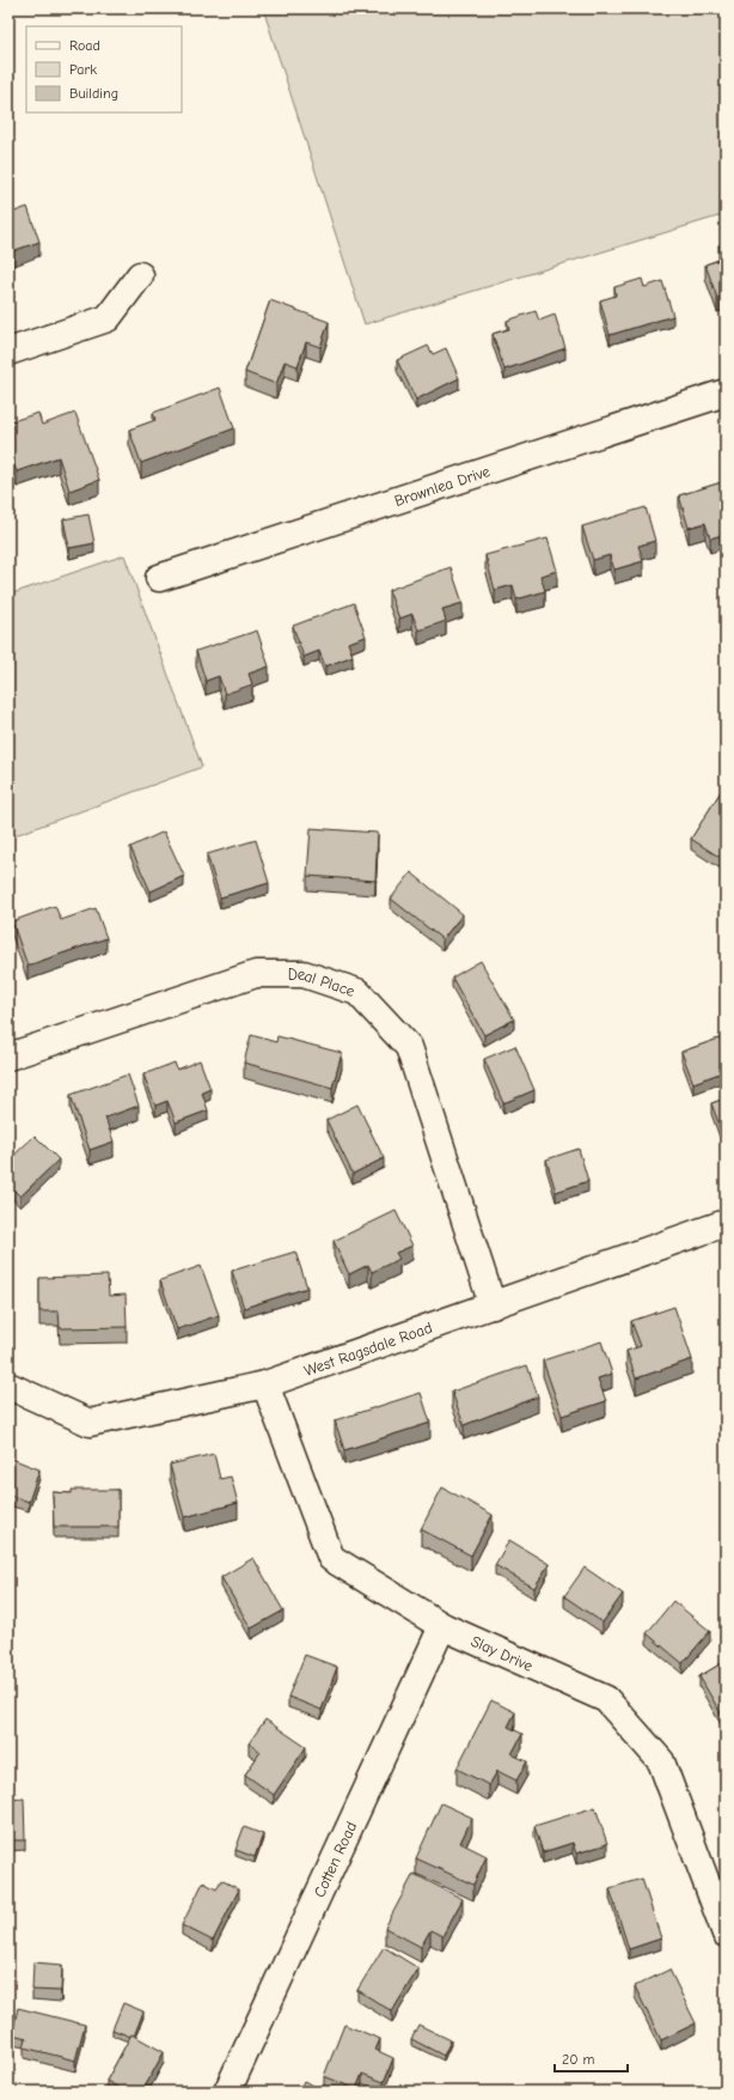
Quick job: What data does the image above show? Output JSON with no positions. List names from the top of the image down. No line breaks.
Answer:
{"streets":{"street":["Brownlea Drive","Deal Place","West Ragsdale Road","Slay Drive","Cotten Road"]},"crossings":[["Deal Place","West Ragsdale Road"],["West Ragsdale Road","Slay Drive"],["Slay Drive","Cotten Road"]],"legend":["Road","Park","Building"],"scale_bar":"20 m"}
